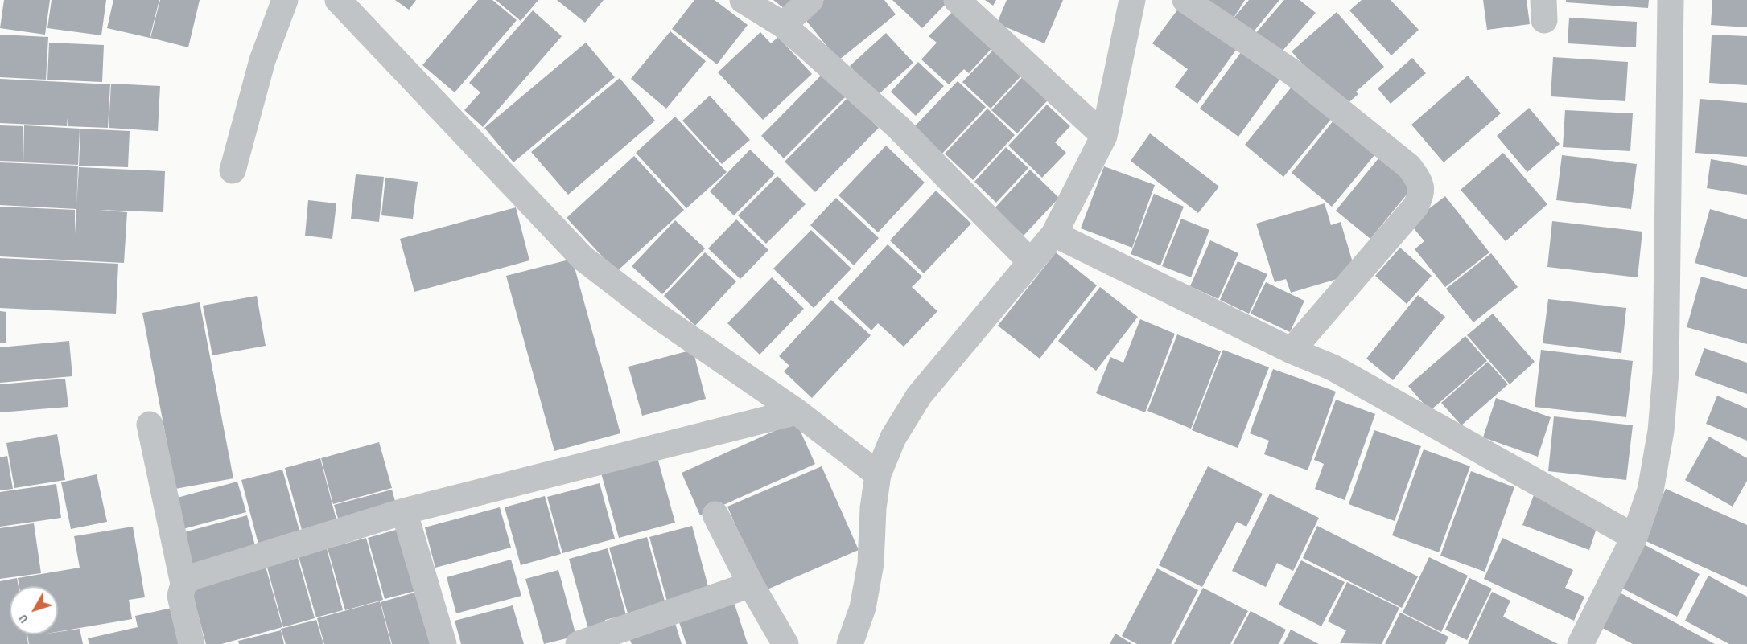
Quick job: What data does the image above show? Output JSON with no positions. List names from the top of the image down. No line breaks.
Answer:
{"north":"bottom left"}
